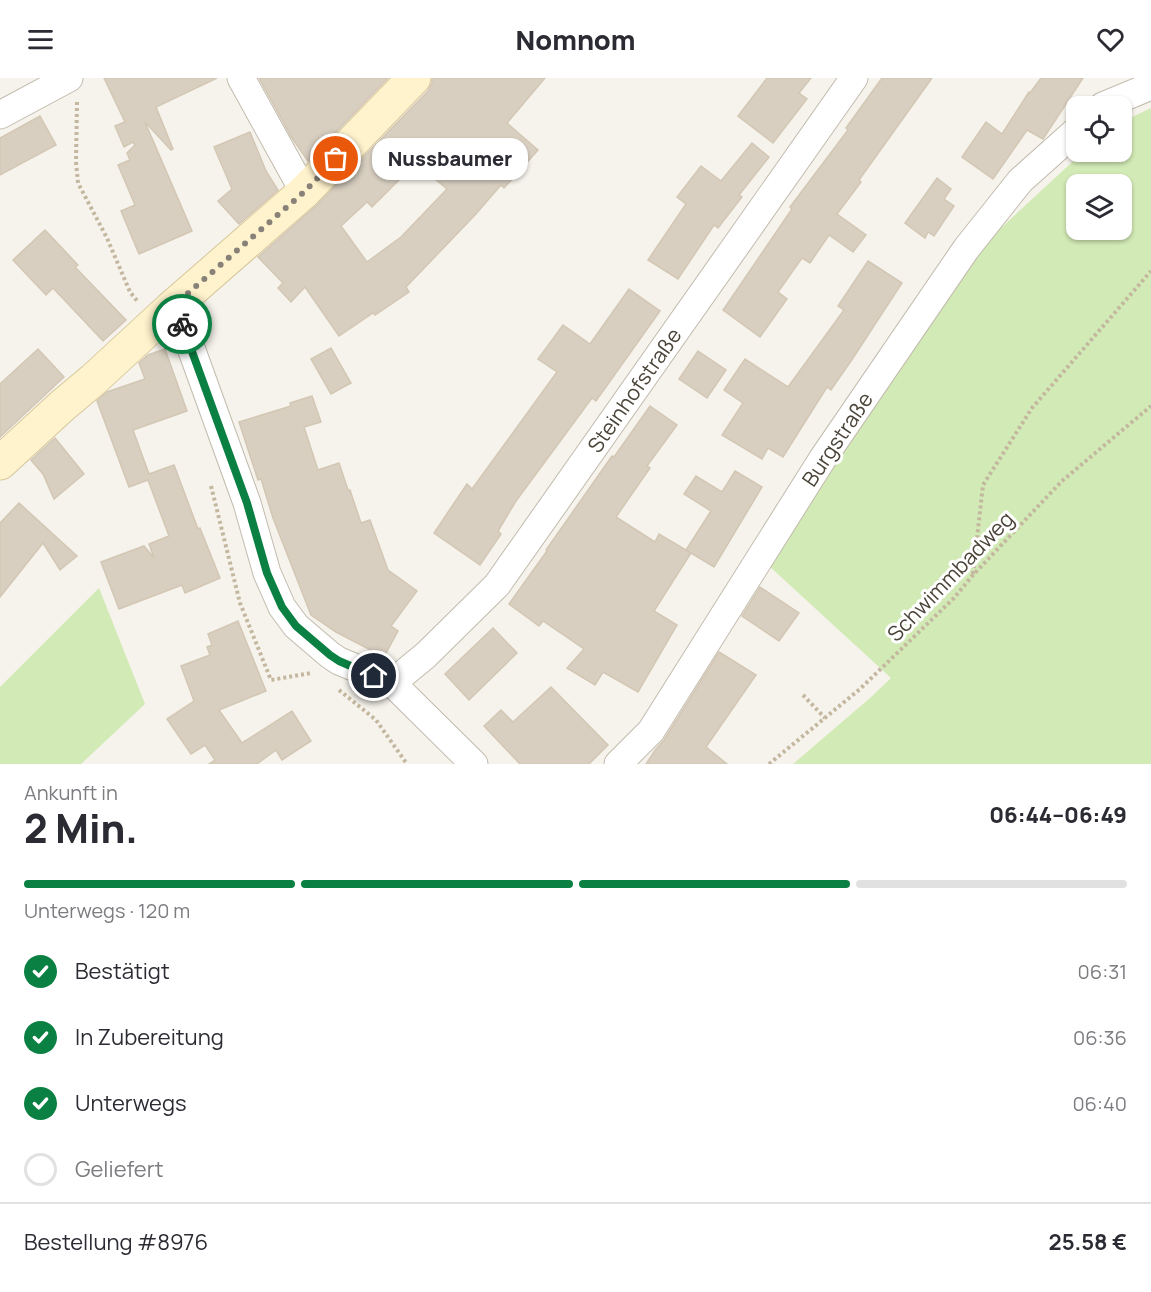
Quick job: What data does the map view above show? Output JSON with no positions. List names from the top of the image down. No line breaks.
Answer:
{"streets":{"street":["Steinhofstraße","Burgstraße"],"path":["Schwimmbadweg"]},"places":["Nussbaumer"],"page":{"header":"Nomnom","bubble":"Nussbaumer","heading":["2 Min.","Ankunft in","06:44–06:49"],"panel":["Bestellung #8976","25.58 €"],"bar":"Unterwegs · 120 m","list":[["Bestätigt","06:31"],["In Zubereitung","06:36"],["Unterwegs","06:40"],"Geliefert"]}}
